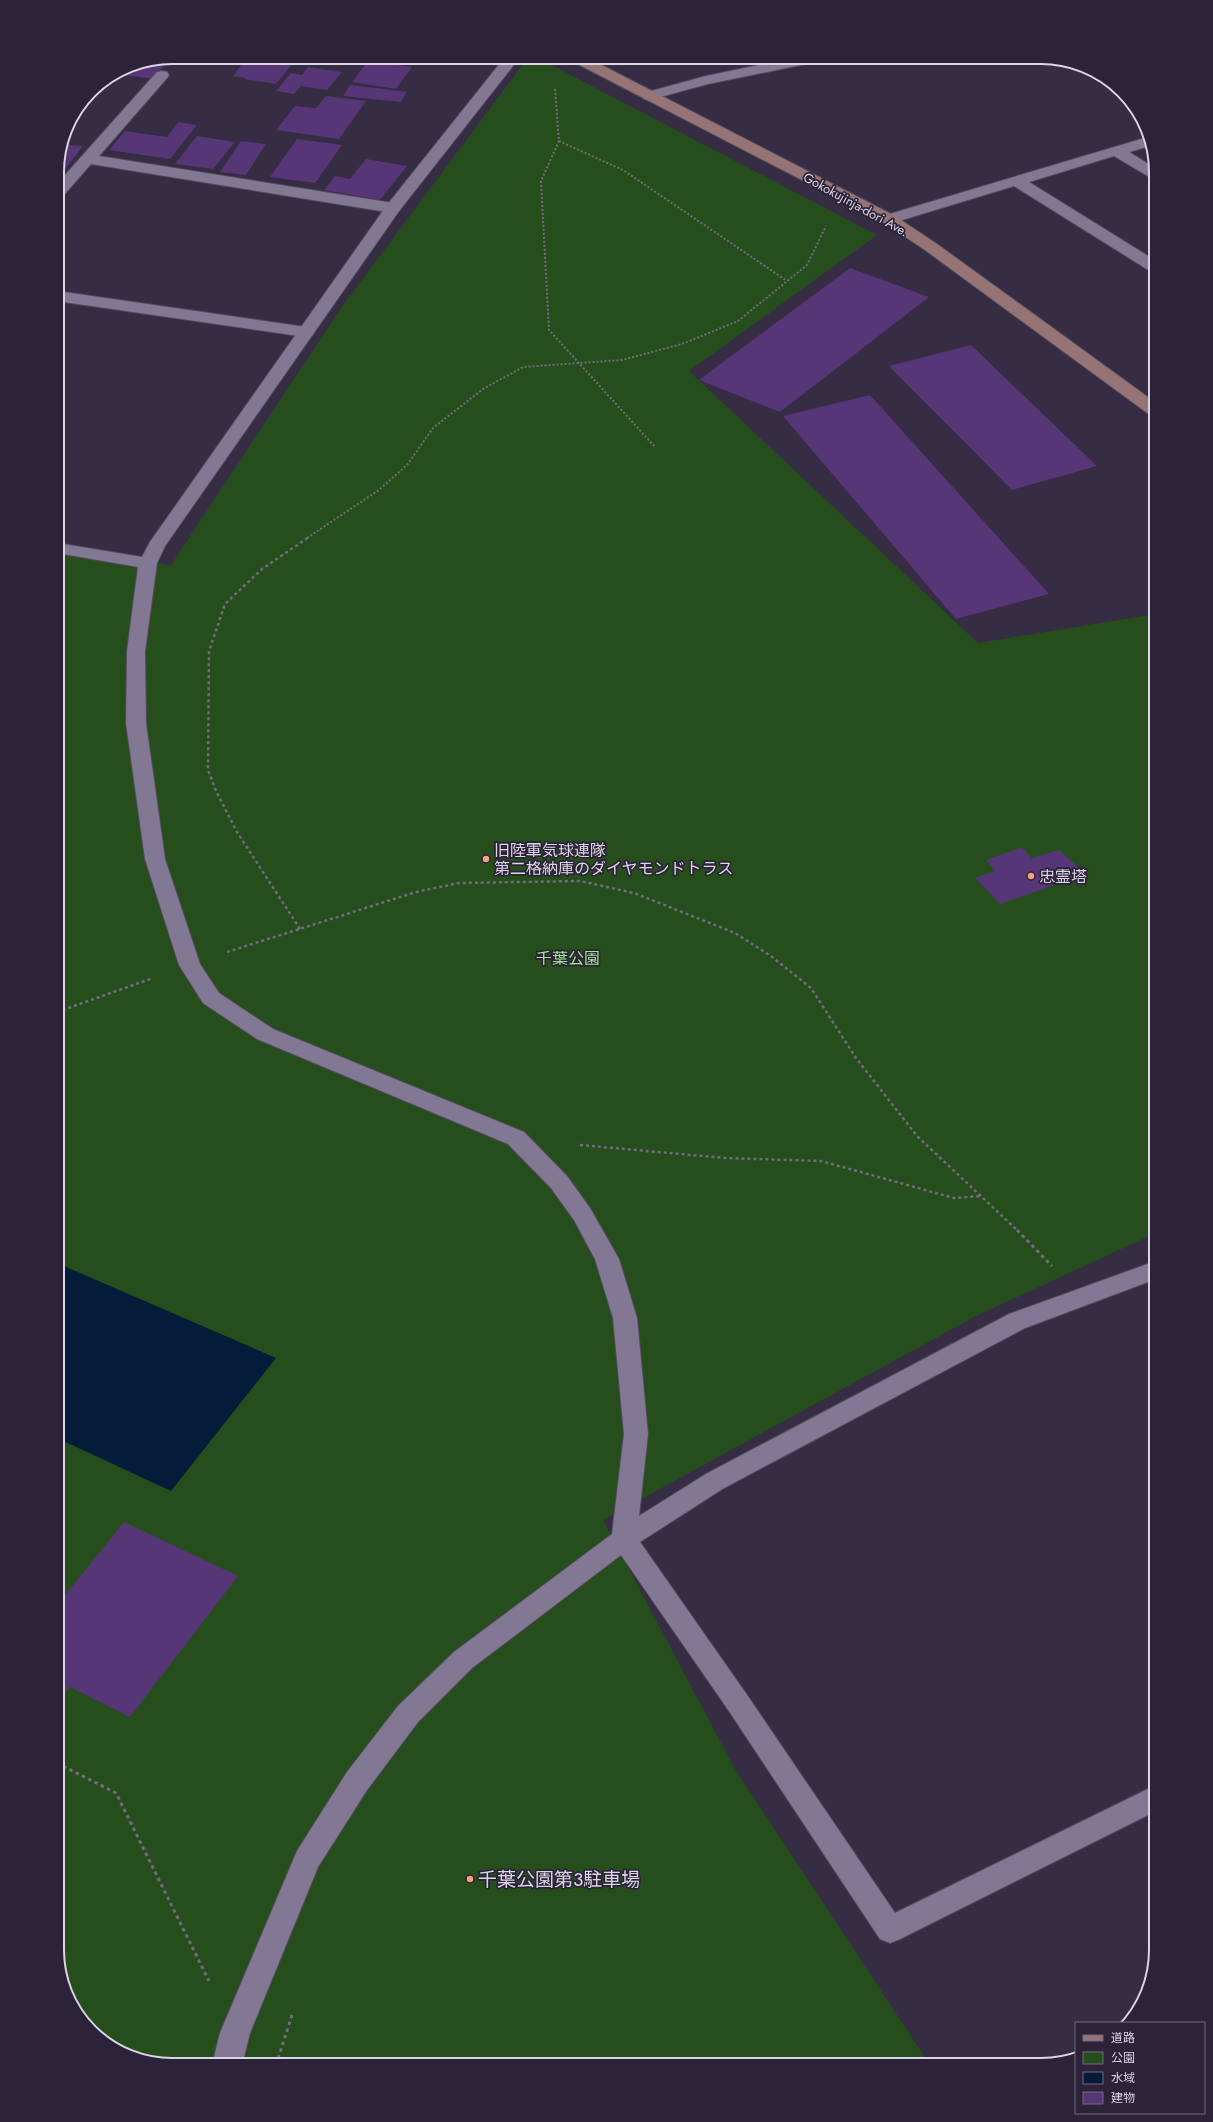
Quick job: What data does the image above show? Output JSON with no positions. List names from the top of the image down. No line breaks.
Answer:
{"streets":{"street":["Gokokujinja-dori Ave."]},"parks":["千葉公園"],"places":["旧陸軍気球連隊 第二格納庫のダイヤモンドトラス","忠霊塔","千葉公園第3駐車場"],"legend":["道路","公園","水域","建物"]}
